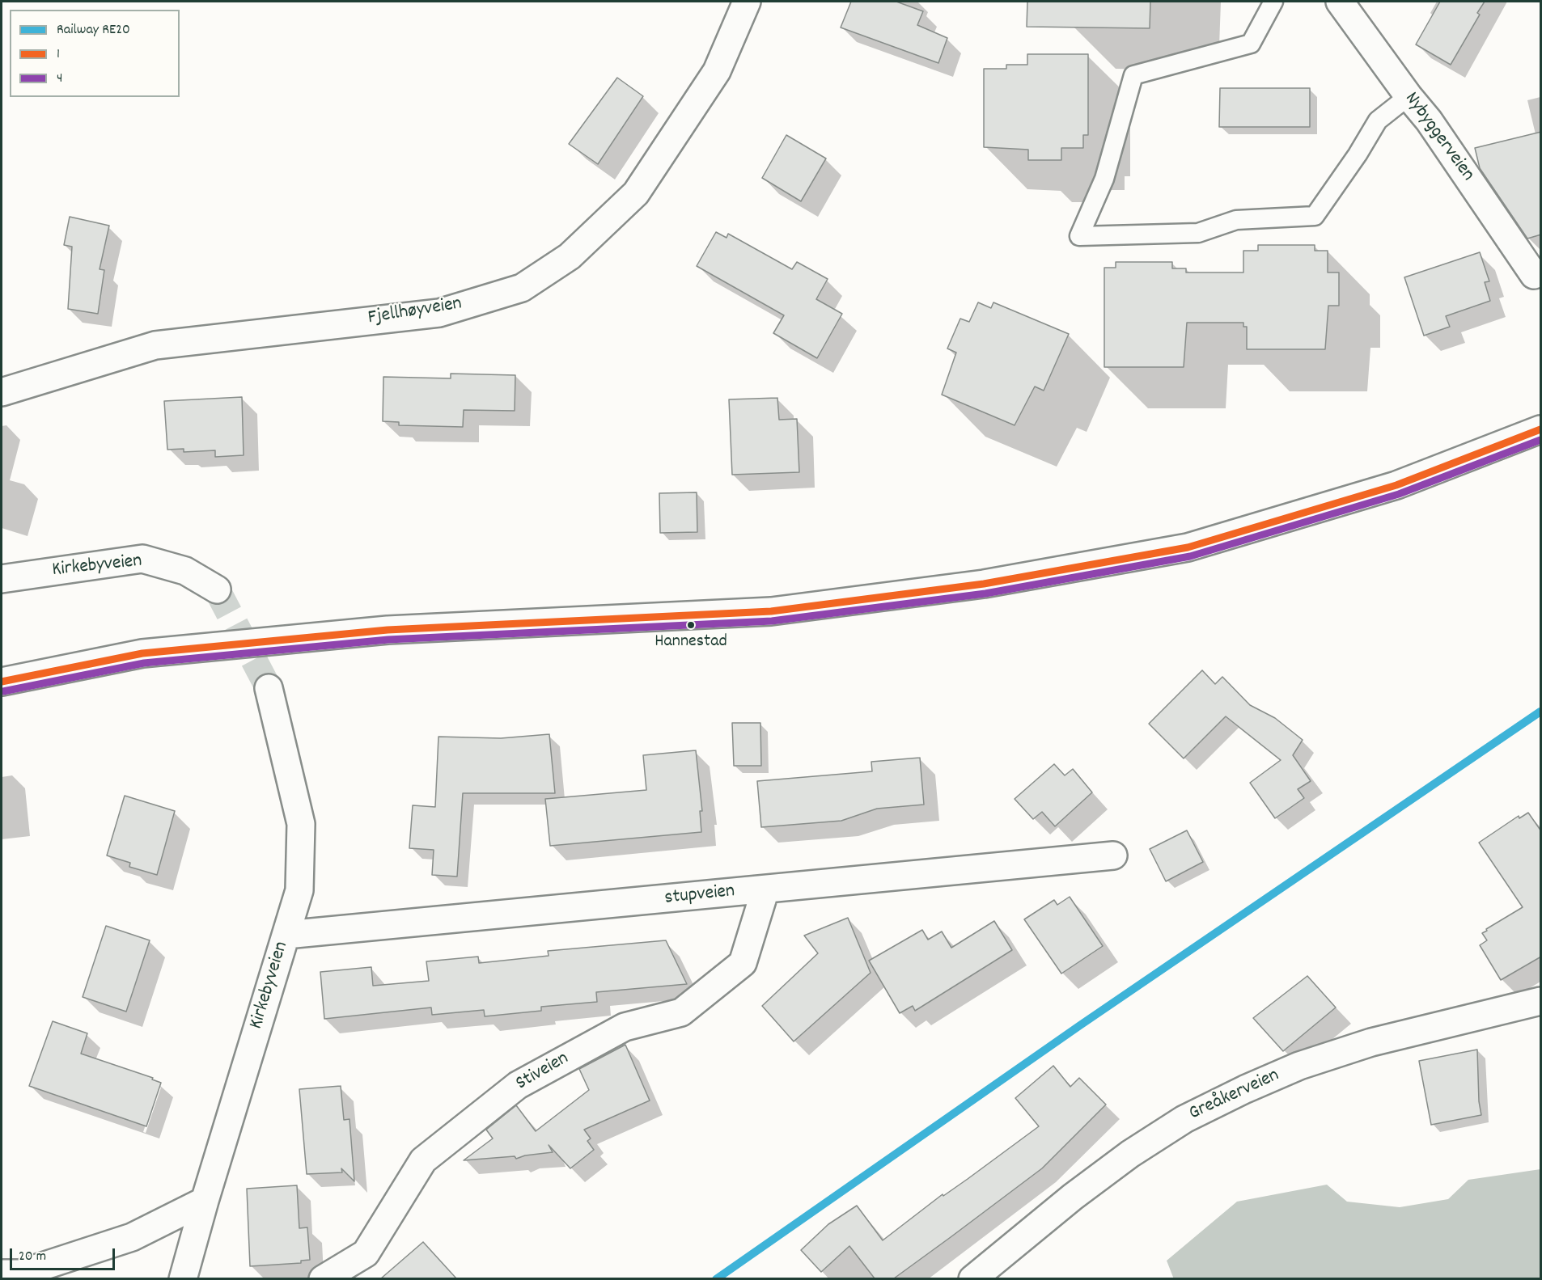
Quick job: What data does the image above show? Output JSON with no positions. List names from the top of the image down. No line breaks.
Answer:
{"streets":{"street":["Nybyggerveien","Fjellhøyveien","Kirkebyveien","stupveien","Stiveien","Greåkerveien"]},"crossings":[["Kirkebyveien","stupveien"],["stupveien","Stiveien"]],"places":["Hannestad"],"lines":["transit line 1","transit line 4","rail line RE20"],"legend":["Railway RE20","1","4"],"scale_bar":"20 m"}
